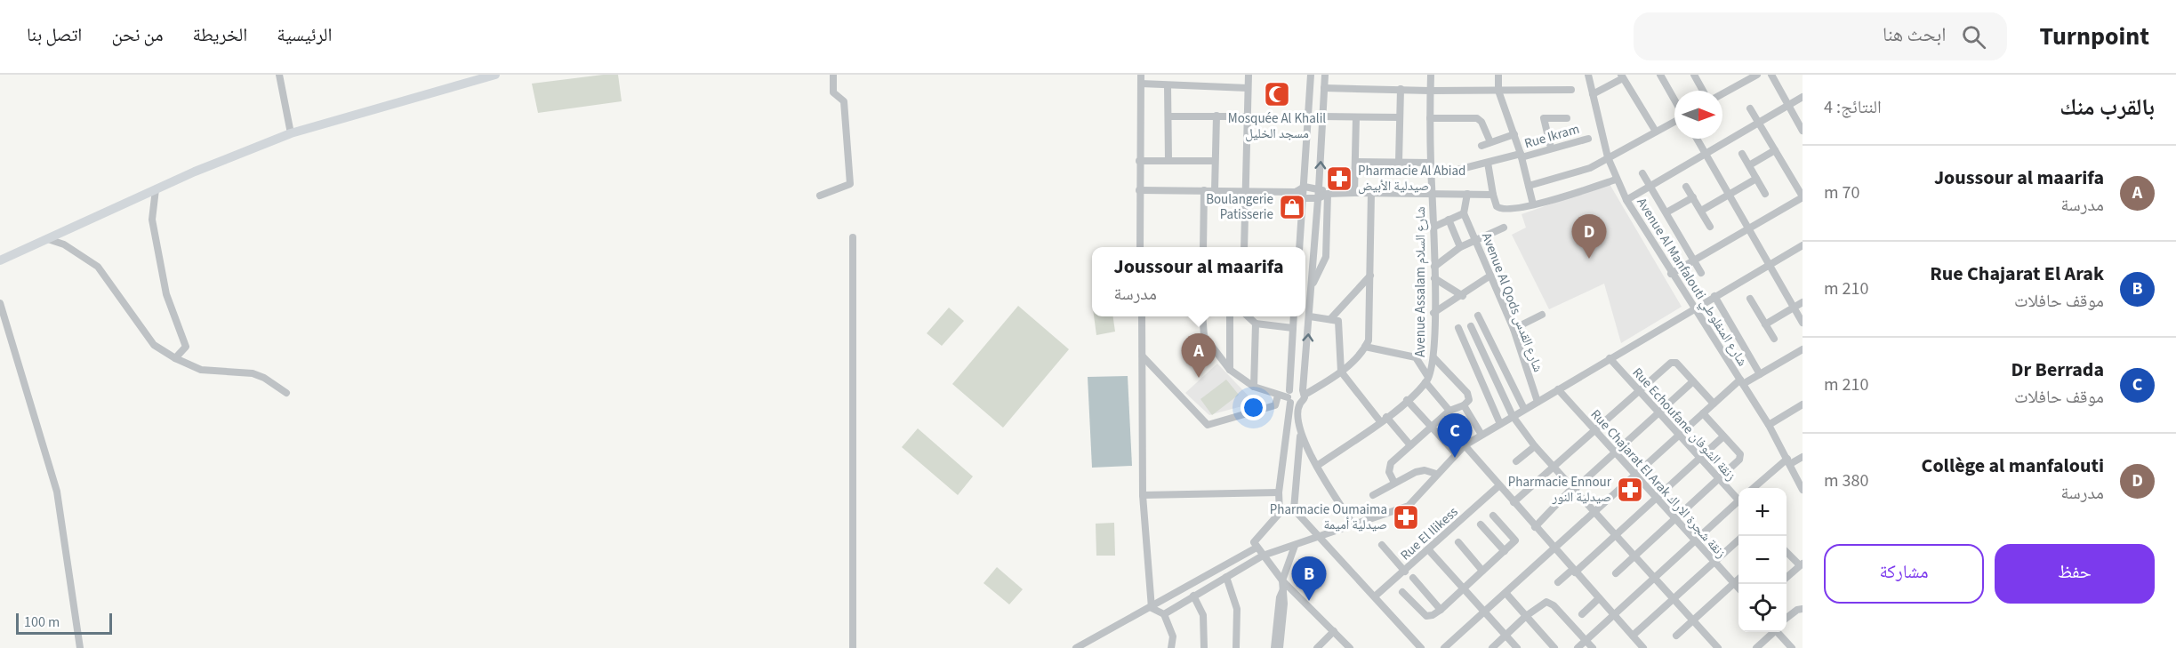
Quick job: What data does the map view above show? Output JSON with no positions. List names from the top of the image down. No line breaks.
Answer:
{"streets":{"street":["Rue Ikram","Avenue Assalam شارع السلام","Avenue Al Manfalouti شارع المنفلوطي","Avenue Al Qods شارع القدس","Rue Echoufane زنقة الشوفان","Rue Chajarat El Arak زنقة شجرة الاراك","Rue El Ilikess"]},"places":{"mosque":["Mosquée Al Khalil مسجد الخليل"],"pharmacy":["Pharmacie Al Abiad صيدلية الأبيض","Pharmacie Ennour صيدلية النور","Pharmacie Oumaima صيدلية أميمة"],"shop":["Boulangerie Patisserie"]},"scale_bar":"100 m","north":"right","page":{"header":"Turnpoint","search":"ابحث هنا","nav":["الرئيسية","الخريطة","من نحن","اتصل بنا"],"heading":["بالقرب منك","النتائج: 4"],"list":[{"mark":"A","name":"Joussour al maarifa","note":"مدرسة","value":"70 m"},{"mark":"B","name":"Rue Chajarat El Arak","note":"موقف حافلات","value":"210 m"},{"mark":"C","name":"Dr Berrada","note":"موقف حافلات","value":"210 m"},{"mark":"D","name":"Collège al manfalouti","note":"مدرسة","value":"380 m"}],"pins":["D","A","C","B"],"popup":["Joussour al maarifa","مدرسة"],"map_buttons":["+","−"],"buttons":["حفظ","مشاركة"],"scale":"100 m"}}
